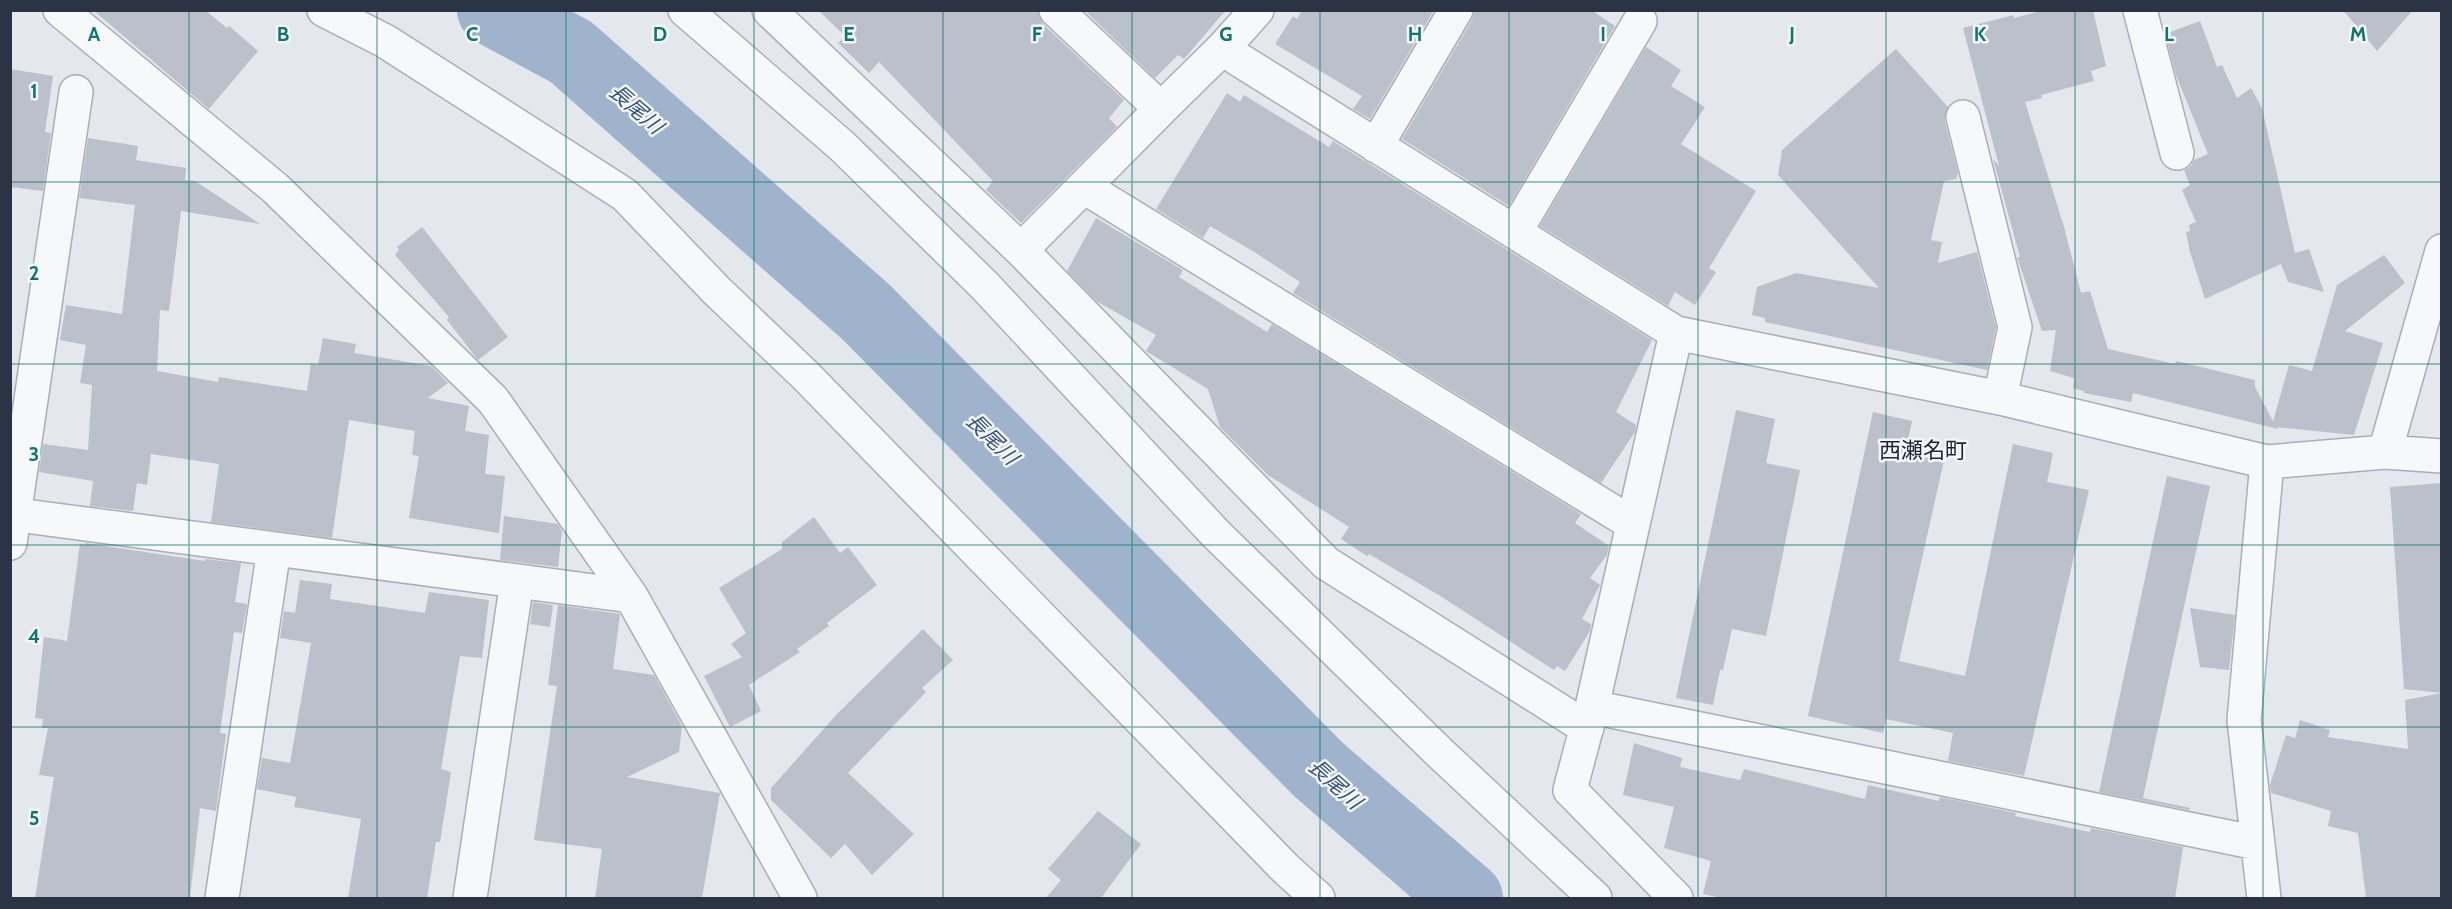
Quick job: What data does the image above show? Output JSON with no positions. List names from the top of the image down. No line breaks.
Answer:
{"districts":["西瀬名町"],"water":["長尾川"],"grid":{"columns":["A","B","C","D","E","F","G","H","I","J","K","L","M"],"rows":["1","2","3","4","5"]}}
